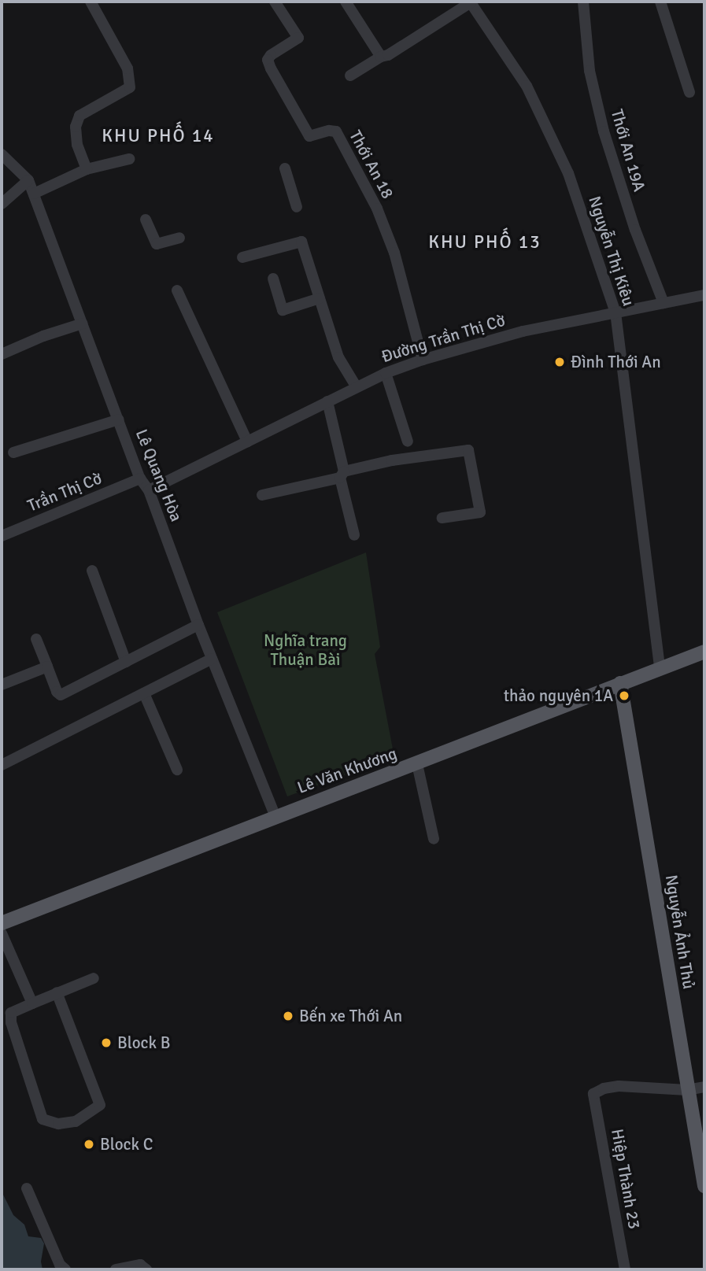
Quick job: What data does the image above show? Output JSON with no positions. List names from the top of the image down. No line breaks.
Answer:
{"streets":{"main road":["Lê Văn Khương","Nguyễn Ảnh Thủ"],"street":["Thới An 19A","Thới An 18","Nguyễn Thị Kiêu","Đường Trần Thị Cờ","Lê Quang Hòa","Trần Thị Cờ","Hiệp Thành 23"]},"crossings":[["Thới An 19A","Đường Trần Thị Cờ"],["Thới An 18","Đường Trần Thị Cờ"],["Nguyễn Thị Kiêu","Đường Trần Thị Cờ"],["Nguyễn Thị Kiêu","Lê Văn Khương"],["Đường Trần Thị Cờ","Lê Quang Hòa"],["Lê Quang Hòa","Trần Thị Cờ"],["Lê Quang Hòa","Lê Văn Khương"],["Lê Văn Khương","Nguyễn Ảnh Thủ"],["Nguyễn Ảnh Thủ","Hiệp Thành 23"]],"districts":["KHU PHỐ 14","KHU PHỐ 13"],"parks":["Nghĩa trang Thuận Bài"],"places":["Đình Thới An","thảo nguyên 1A","Bến xe Thới An","Block B","Block C"]}
